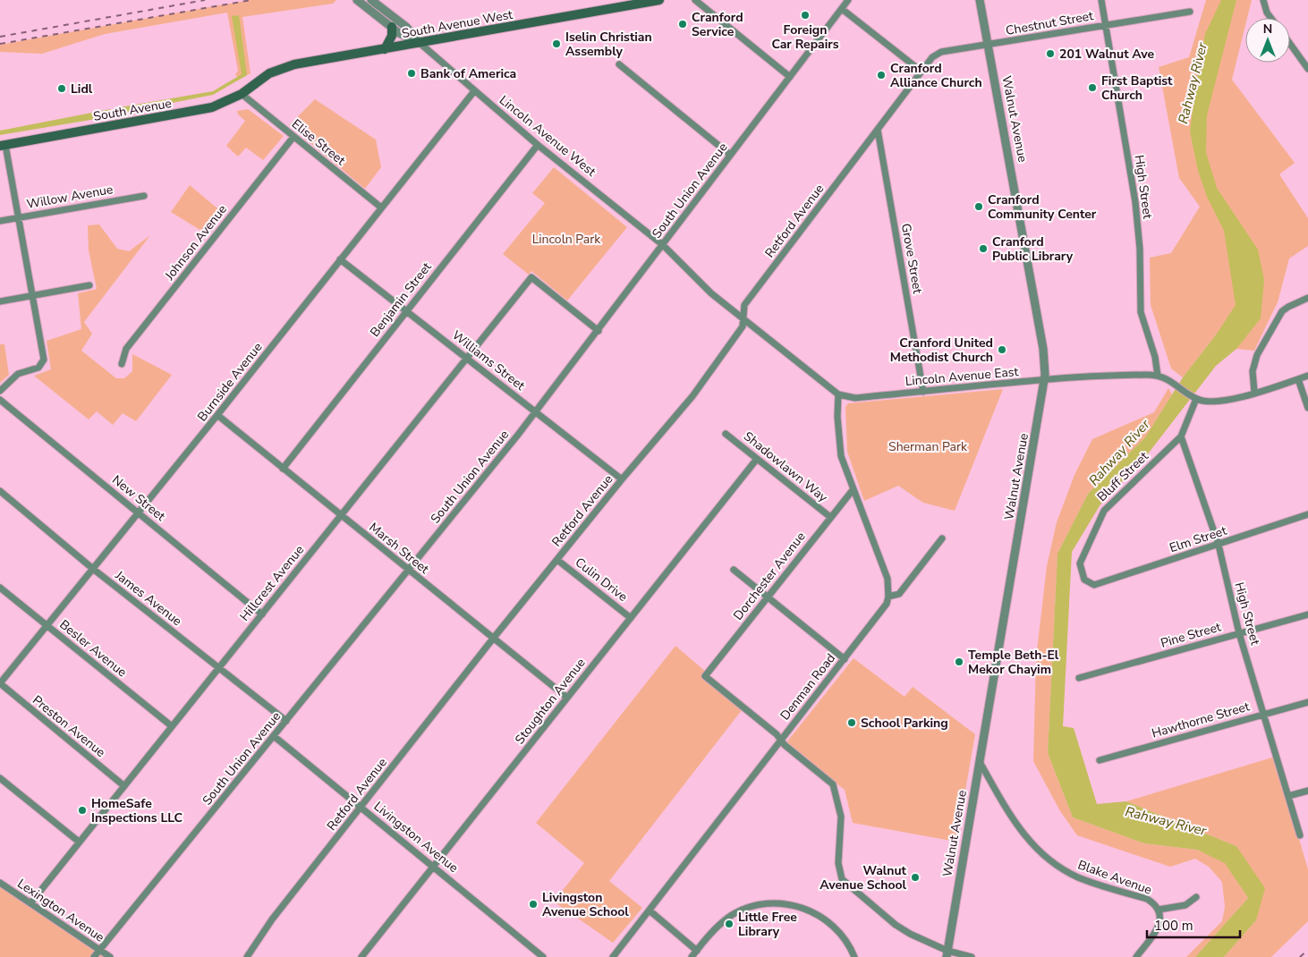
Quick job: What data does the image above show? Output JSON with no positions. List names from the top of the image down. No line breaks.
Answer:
{"streets":{"main road":["South Avenue West","South Avenue"],"street":["Chestnut Street","Walnut Avenue","Lincoln Avenue West","Elise Street","High Street","South Union Avenue","Willow Avenue","Retford Avenue","Johnson Avenue","Grove Street","Benjamin Street","Williams Street","Lincoln Avenue East","Burnside Avenue","Shadowlawn Way","Bluff Street","New Street","Elm Street","Marsh Street","Dorchester Avenue","Culin Drive","Hillcrest Avenue","James Avenue","Pine Street","Besler Avenue","Denman Road","Stoughton Avenue","Hawthorne Street","Preston Avenue","Livingston Avenue","Blake Avenue","Lexington Avenue"]},"crossings":[["Chestnut Street","Walnut Avenue"],["Chestnut Street","High Street"],["Chestnut Street","Retford Avenue"],["South Avenue West","South Avenue"],["South Avenue West","Lincoln Avenue West"],["South Avenue","Elise Street"],["Walnut Avenue","Lincoln Avenue East"],["Walnut Avenue","Blake Avenue"],["Lincoln Avenue West","South Union Avenue"],["Lincoln Avenue West","Benjamin Street"],["Lincoln Avenue West","Burnside Avenue"],["Elise Street","Johnson Avenue"],["Elise Street","Burnside Avenue"],["High Street","Lincoln Avenue East"],["High Street","Bluff Street"],["High Street","Elm Street"],["High Street","Pine Street"],["High Street","Hawthorne Street"],["South Union Avenue","Williams Street"],["South Union Avenue","Marsh Street"],["South Union Avenue","Hillcrest Avenue"],["South Union Avenue","James Avenue"],["South Union Avenue","Livingston Avenue"],["South Union Avenue","Lexington Avenue"],["Retford Avenue","Grove Street"],["Retford Avenue","Williams Street"],["Retford Avenue","Marsh Street"],["Retford Avenue","Culin Drive"],["Retford Avenue","Livingston Avenue"],["Grove Street","Lincoln Avenue East"],["Benjamin Street","Williams Street"],["Benjamin Street","Marsh Street"],["Williams Street","Burnside Avenue"],["Williams Street","Hillcrest Avenue"],["Burnside Avenue","New Street"],["Burnside Avenue","Marsh Street"],["Burnside Avenue","James Avenue"],["Burnside Avenue","Besler Avenue"],["Burnside Avenue","Preston Avenue"],["Shadowlawn Way","Dorchester Avenue"],["Shadowlawn Way","Stoughton Avenue"],["Bluff Street","Elm Street"],["New Street","Hillcrest Avenue"],["Marsh Street","Hillcrest Avenue"],["Marsh Street","Stoughton Avenue"],["Dorchester Avenue","Denman Road"],["Culin Drive","Stoughton Avenue"],["Hillcrest Avenue","James Avenue"],["Hillcrest Avenue","Besler Avenue"],["Hillcrest Avenue","Preston Avenue"],["Hillcrest Avenue","Lexington Avenue"],["Stoughton Avenue","Livingston Avenue"]],"water":["Rahway River"],"parks":["Lincoln Park","Sherman Park"],"places":["Foreign Car Repairs","Cranford Service","Iselin Christian Assembly","201 Walnut Ave","Bank of America","Cranford Alliance Church","First Baptist Church","Lidl","Cranford Community Center","Cranford Public Library","Cranford United Methodist Church","Temple Beth-El Mekor Chayim","School Parking","HomeSafe Inspections LLC","Walnut Avenue School","Livingston Avenue School","Little Free Library"],"scale_bar":"100 m","north":"top"}
